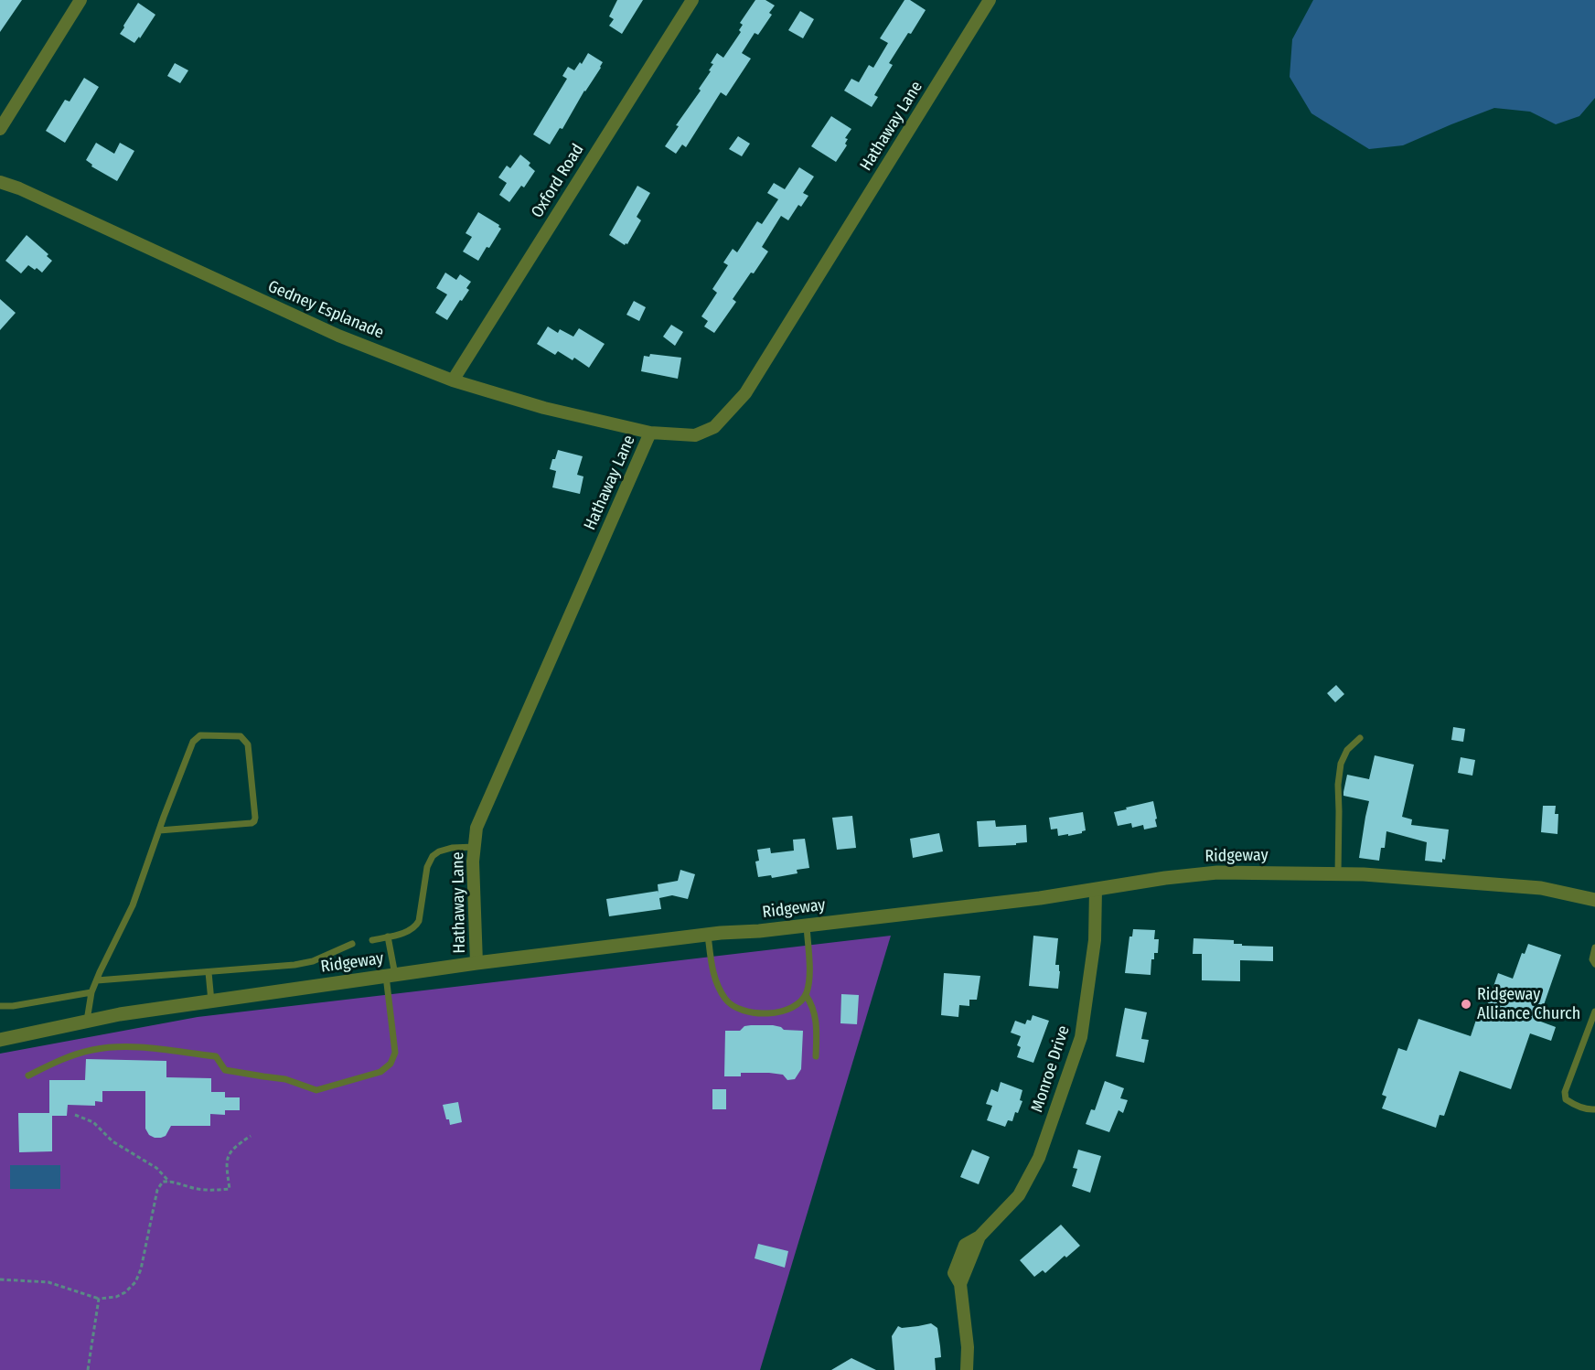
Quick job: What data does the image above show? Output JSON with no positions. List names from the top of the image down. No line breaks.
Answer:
{"streets":{"street":["Hathaway Lane","Oxford Road","Gedney Esplanade","Ridgeway","Monroe Drive"]},"crossings":[["Hathaway Lane","Gedney Esplanade"],["Hathaway Lane","Ridgeway"],["Oxford Road","Gedney Esplanade"],["Ridgeway","Monroe Drive"]],"places":["Ridgeway Alliance Church"]}
